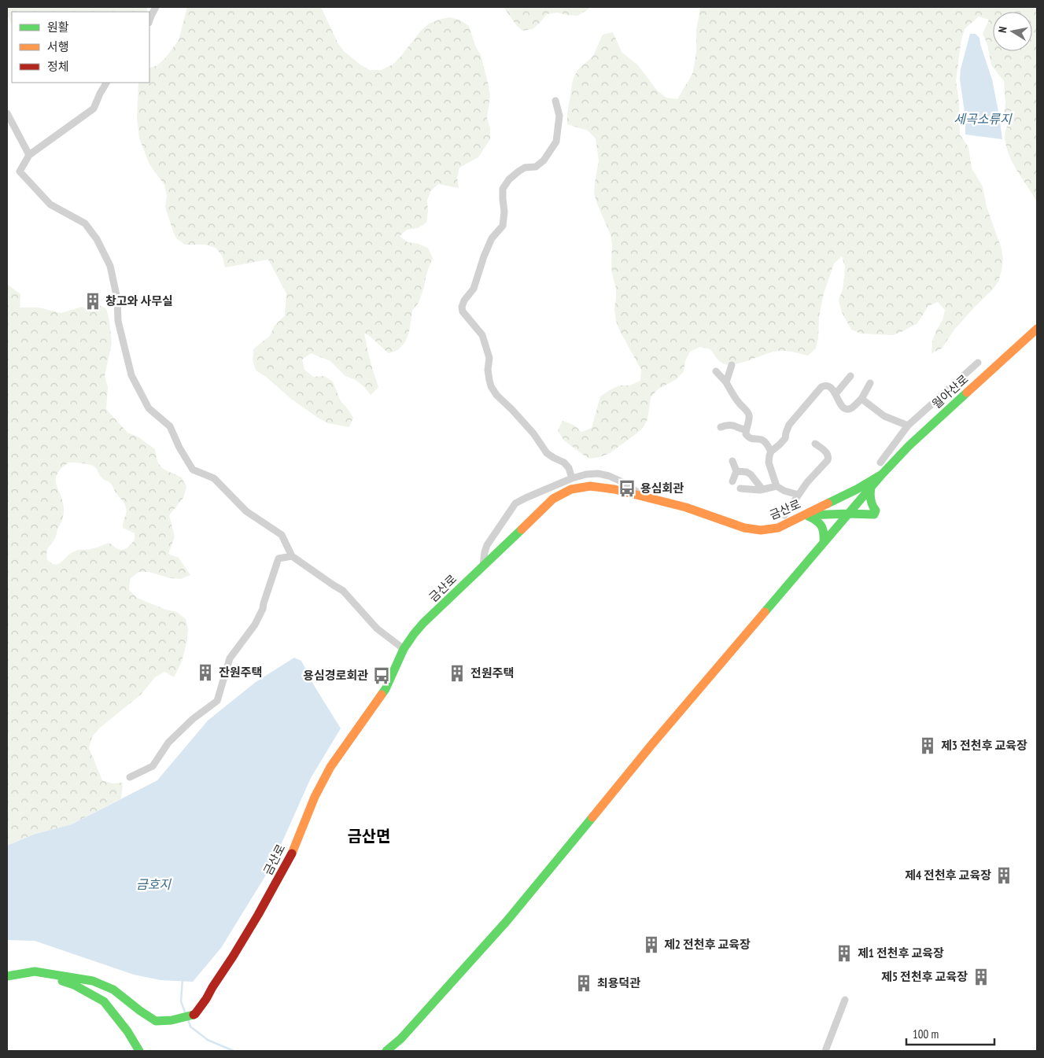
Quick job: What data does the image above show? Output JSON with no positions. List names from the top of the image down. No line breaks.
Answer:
{"streets":{"street":["월아산로","금산로"]},"crossings":[["월아산로","금산로"]],"districts":["금산면"],"water":["세곡소류지","금호지"],"places":{"building":["창고와 사무실","잔원주택","전원주택","제3 전천후 교육장","제4 전천후 교육장","제2 전천후 교육장","제1 전천후 교육장","제5 전천후 교육장","최용덕관"],"bus stop":["용심회관","용심경로회관"]},"legend":["원활","서행","정체"],"scale_bar":"100 m","north":"left"}
